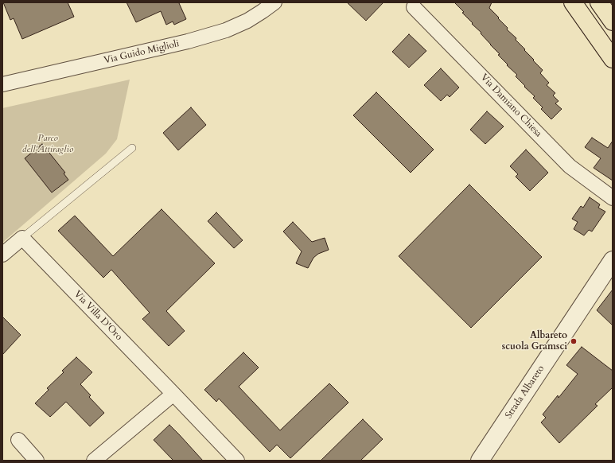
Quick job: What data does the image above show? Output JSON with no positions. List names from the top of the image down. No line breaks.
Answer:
{"streets":{"street":["Via Guido Miglioli","Via Damiano Chiesa","Via Villa D'Oro","Strada Albareto"]},"parks":["Parco dell'Attiraglio"],"places":["Albareto scuola Gramsci"]}
